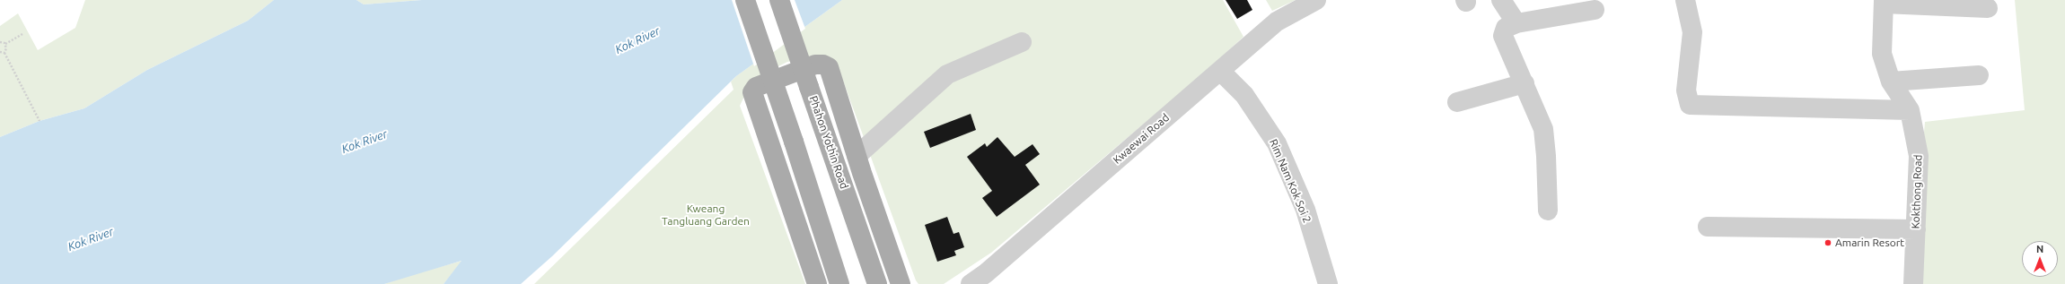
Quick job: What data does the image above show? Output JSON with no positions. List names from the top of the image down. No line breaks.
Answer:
{"streets":{"main road":["Phahon Yothin Road"],"street":["Kwaewai Road","Rim Nam Kok Soi 2","Kokthong Road"]},"crossings":[["Kwaewai Road","Rim Nam Kok Soi 2"]],"water":["Kok River"],"parks":["Kweang Tangluang Garden"],"places":["Amarin Resort"],"north":"top"}
